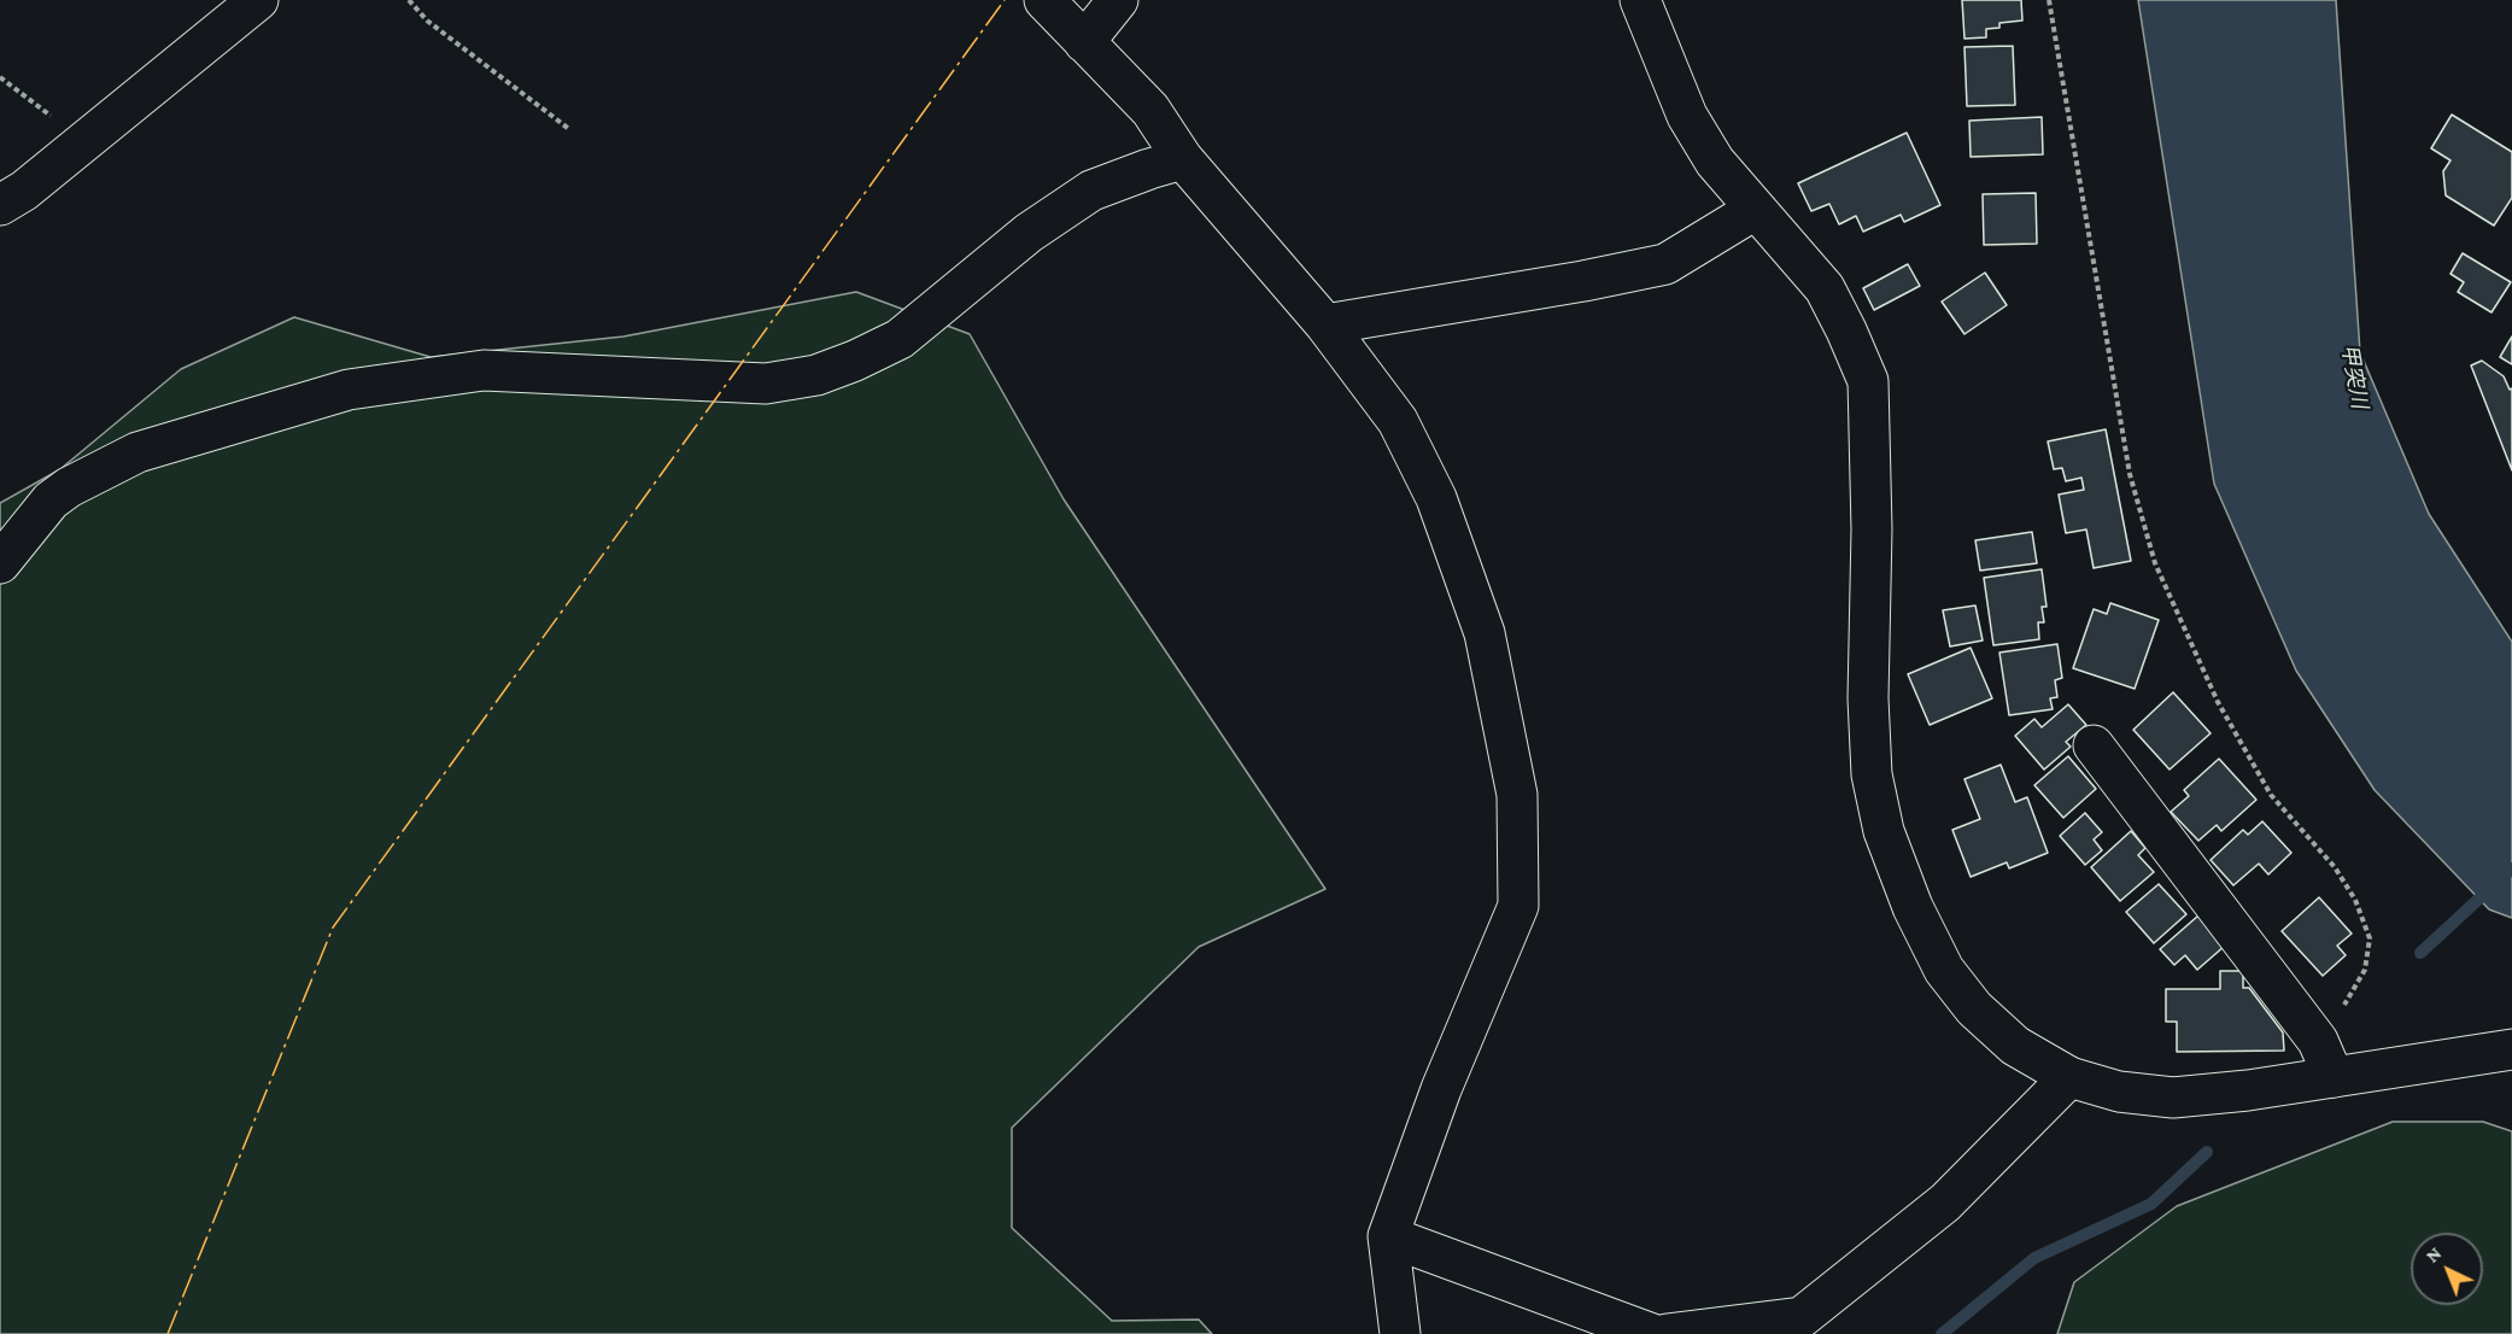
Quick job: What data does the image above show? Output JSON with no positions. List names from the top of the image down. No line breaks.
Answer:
{"water":["甲突川"],"north":"top left"}
